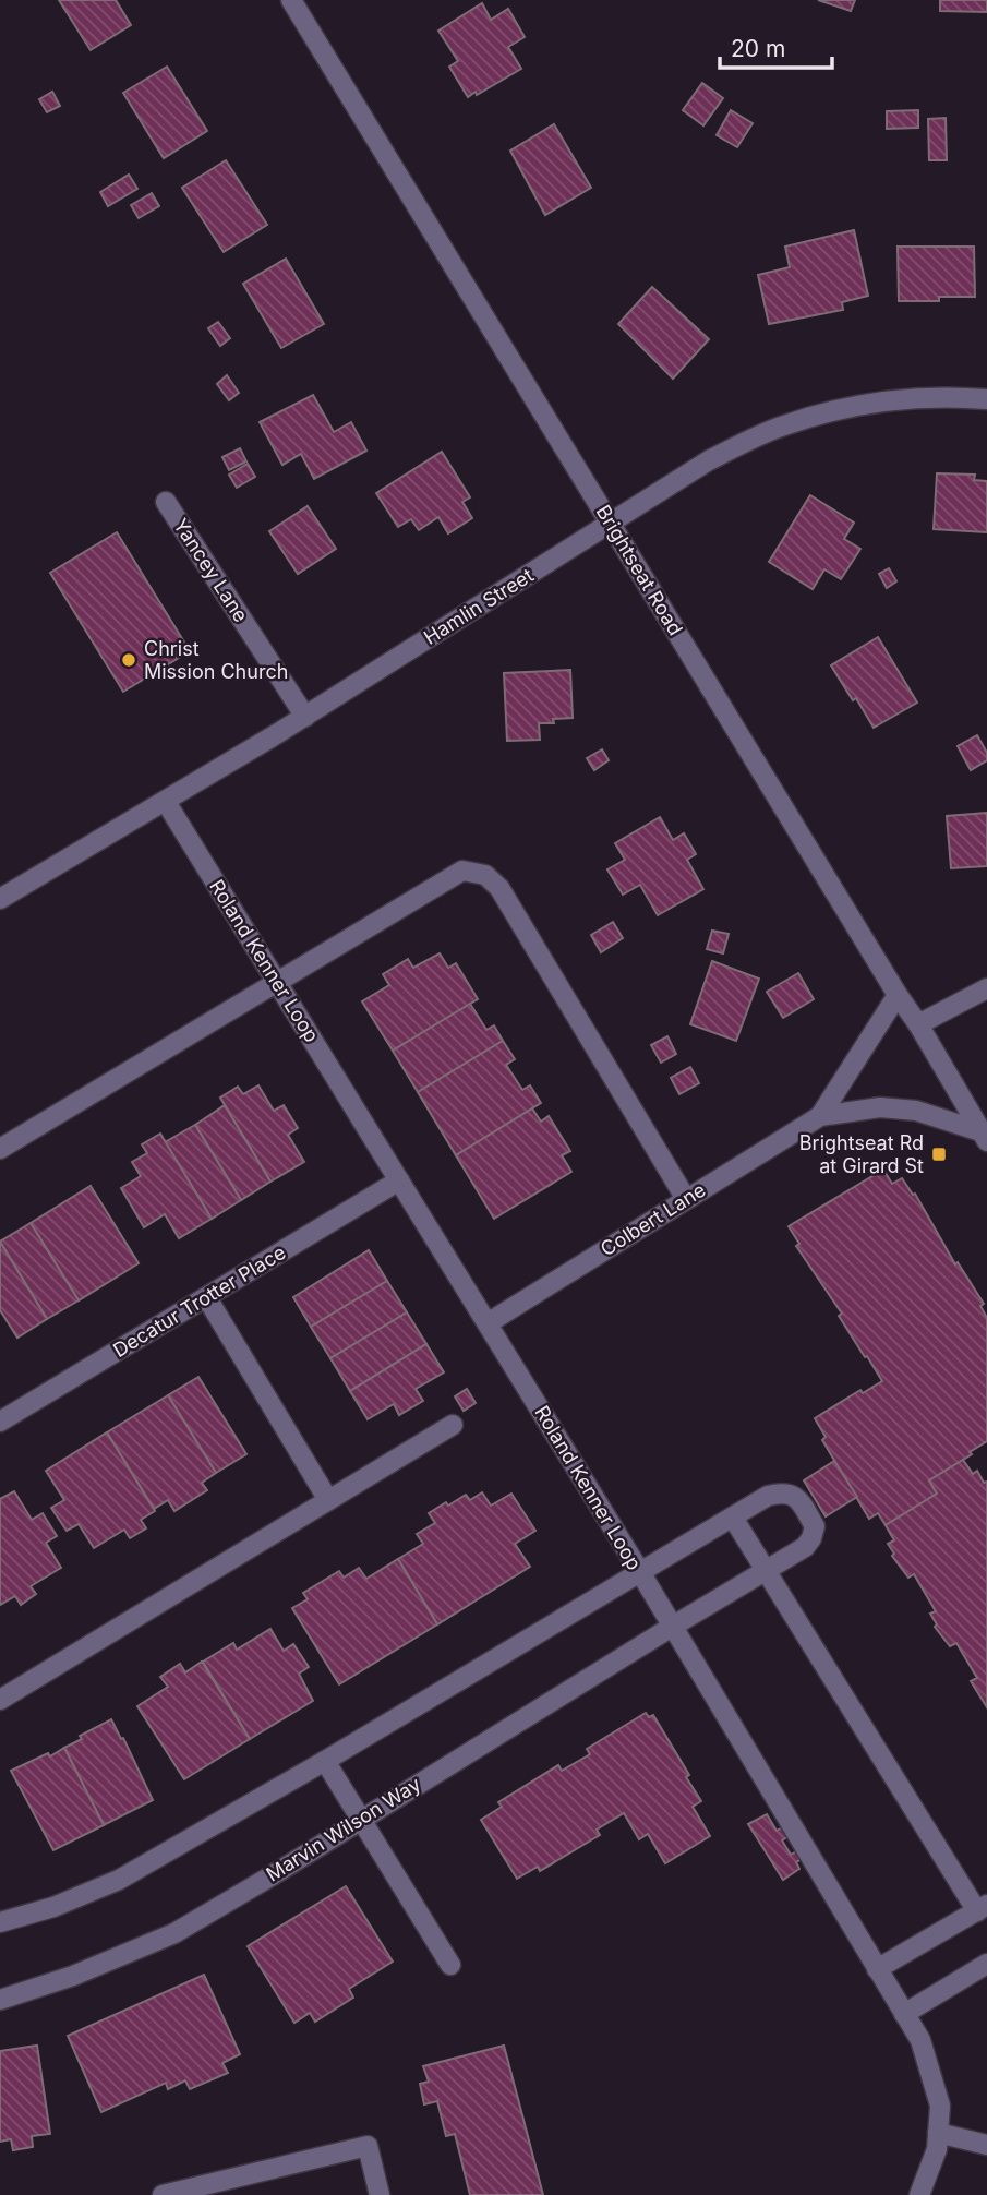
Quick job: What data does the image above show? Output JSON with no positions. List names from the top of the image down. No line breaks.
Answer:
{"streets":{"street":["Yancey Lane","Brightseat Road","Hamlin Street","Roland Kenner Loop","Colbert Lane","Decatur Trotter Place","Marvin Wilson Way"]},"crossings":[["Yancey Lane","Hamlin Street"],["Brightseat Road","Hamlin Street"],["Brightseat Road","Colbert Lane"],["Hamlin Street","Roland Kenner Loop"],["Roland Kenner Loop","Colbert Lane"],["Roland Kenner Loop","Decatur Trotter Place"],["Roland Kenner Loop","Marvin Wilson Way"]],"places":{"other":["Christ Mission Church"],"transit":["Brightseat Rd at Girard St"]},"scale_bar":"20 m"}
